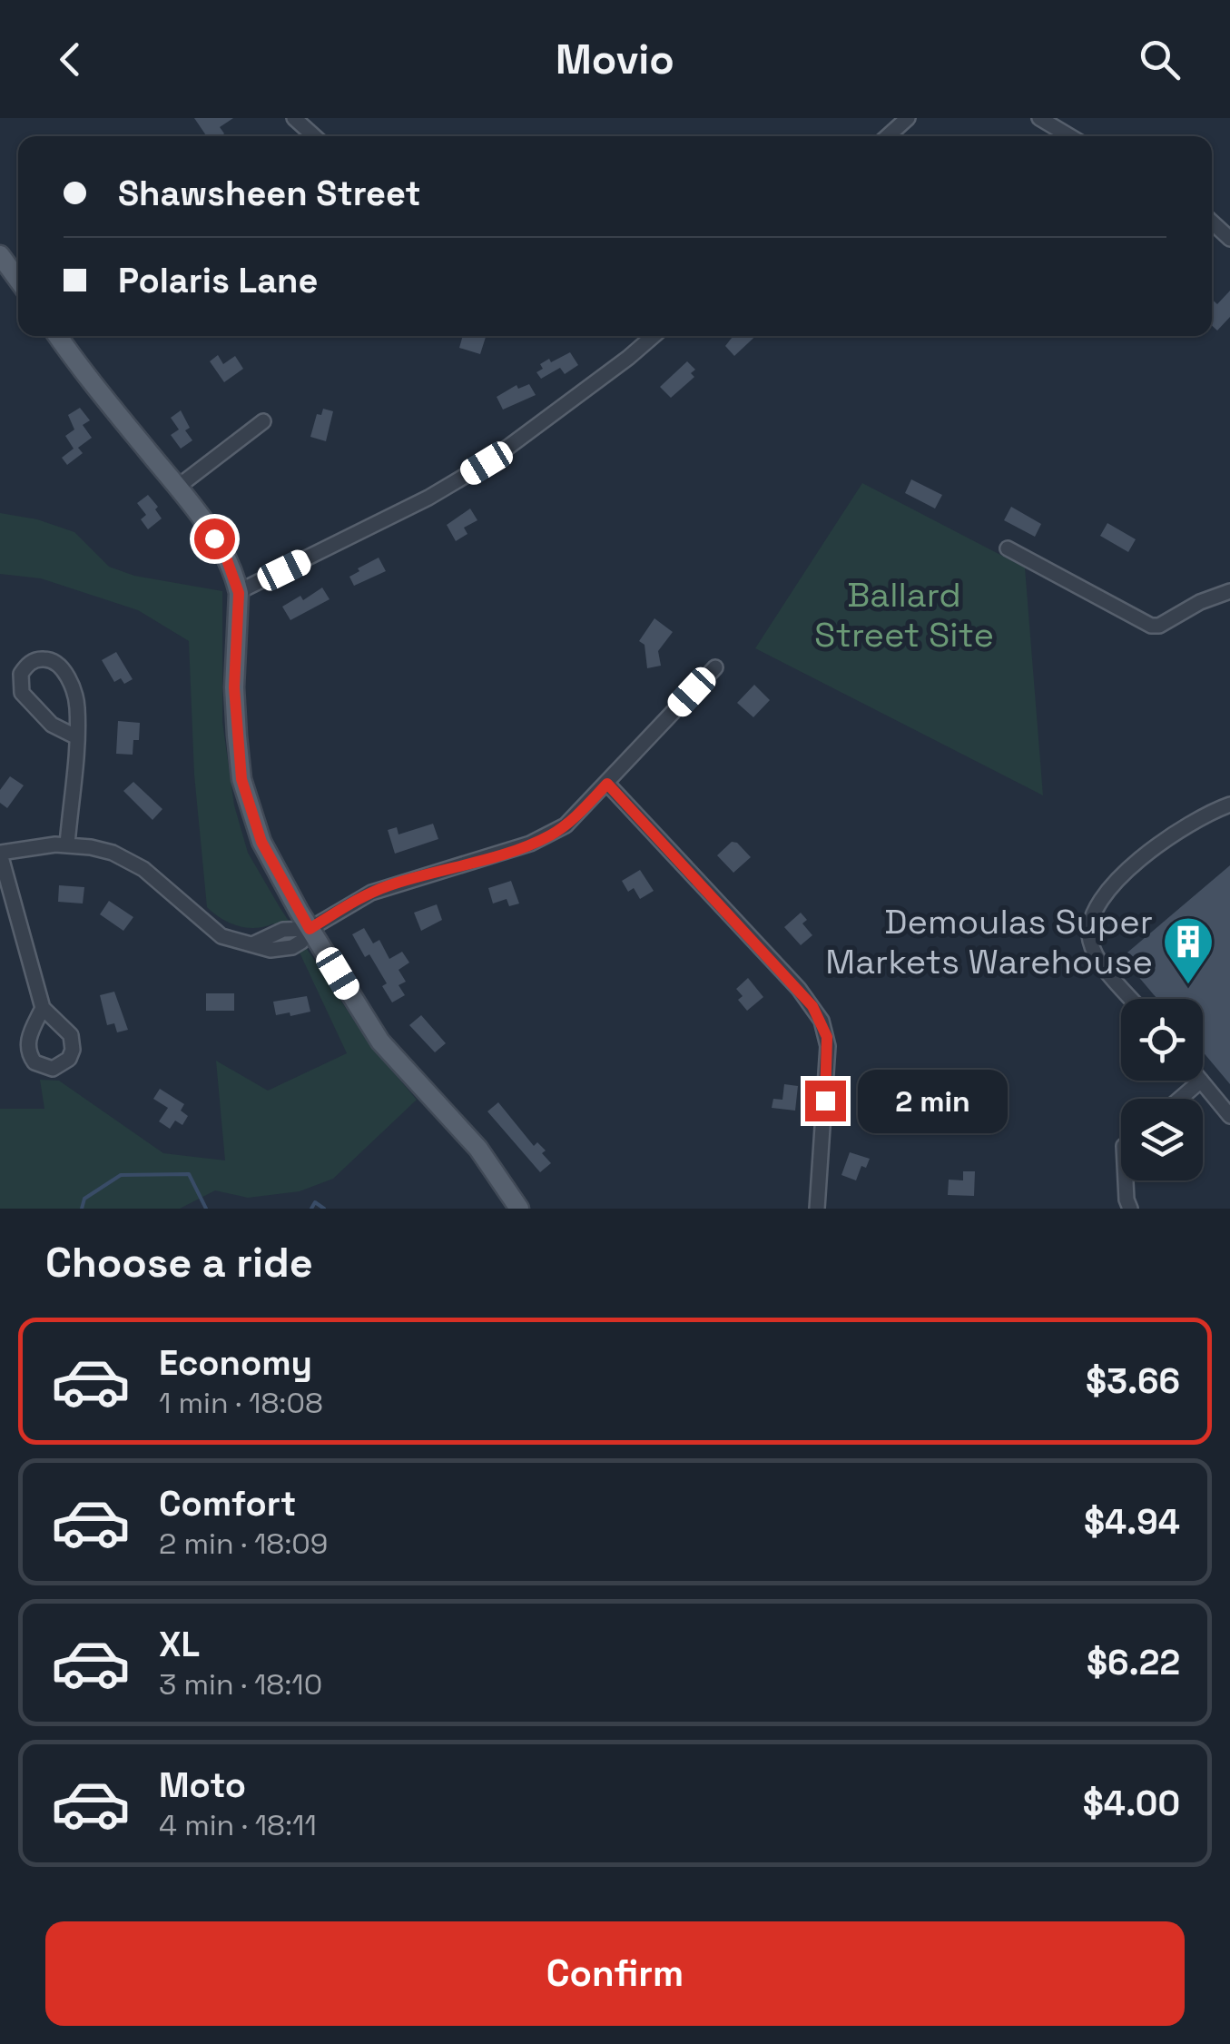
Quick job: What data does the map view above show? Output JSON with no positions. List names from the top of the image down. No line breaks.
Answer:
{"parks":["Ballard Street Site"],"places":{"building":["Demoulas Super Markets Warehouse"]},"page":{"header":"Movio","banner":["Shawsheen Street","Polaris Lane"],"bubble":"2 min","heading":"Choose a ride","list":[{"name":"Economy","note":"1 min · 18:08","value":"$3.66"},{"name":"Comfort","note":"2 min · 18:09","value":"$4.94"},{"name":"XL","note":"3 min · 18:10","value":"$6.22"},{"name":"Moto","note":"4 min · 18:11","value":"$4.00"}],"buttons":"Confirm"}}
